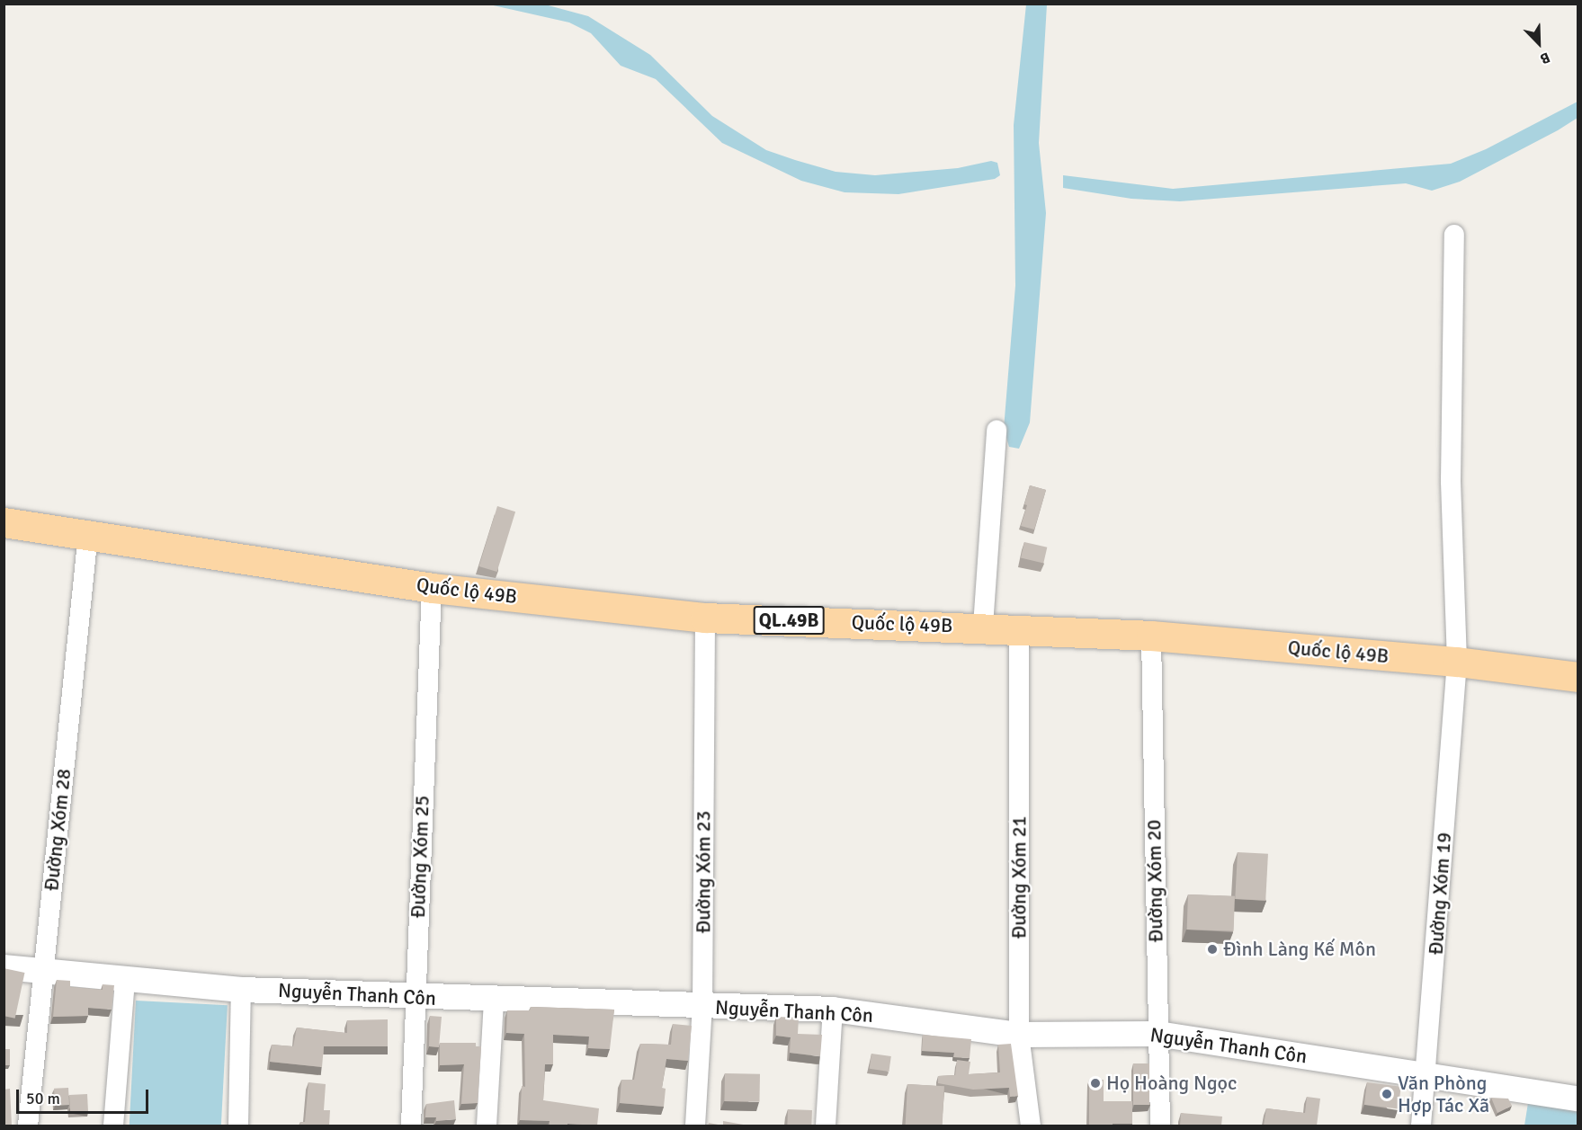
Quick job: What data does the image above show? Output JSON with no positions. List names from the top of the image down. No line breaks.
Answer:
{"streets":{"main road":["Quốc lộ 49B","QL.49B"],"street":["Đường Xóm 28","Đường Xóm 25","Đường Xóm 23","Đường Xóm 21","Đường Xóm 20","Đường Xóm 19","Nguyễn Thanh Côn"]},"crossings":[["Quốc lộ 49B","Đường Xóm 28"],["Quốc lộ 49B","Đường Xóm 25"],["Quốc lộ 49B","Đường Xóm 23"],["Quốc lộ 49B","Đường Xóm 21"],["Quốc lộ 49B","Đường Xóm 20"],["Quốc lộ 49B","Đường Xóm 19"],["Đường Xóm 28","Nguyễn Thanh Côn"],["Đường Xóm 25","Nguyễn Thanh Côn"],["Đường Xóm 23","Nguyễn Thanh Côn"],["Đường Xóm 21","Nguyễn Thanh Côn"],["Đường Xóm 20","Nguyễn Thanh Côn"],["Đường Xóm 19","Nguyễn Thanh Côn"]],"places":["Đình Làng Kế Môn","Họ Hoàng Ngọc","Văn Phòng Hợp Tác Xã"],"scale_bar":"50 m","north":"bottom right"}
